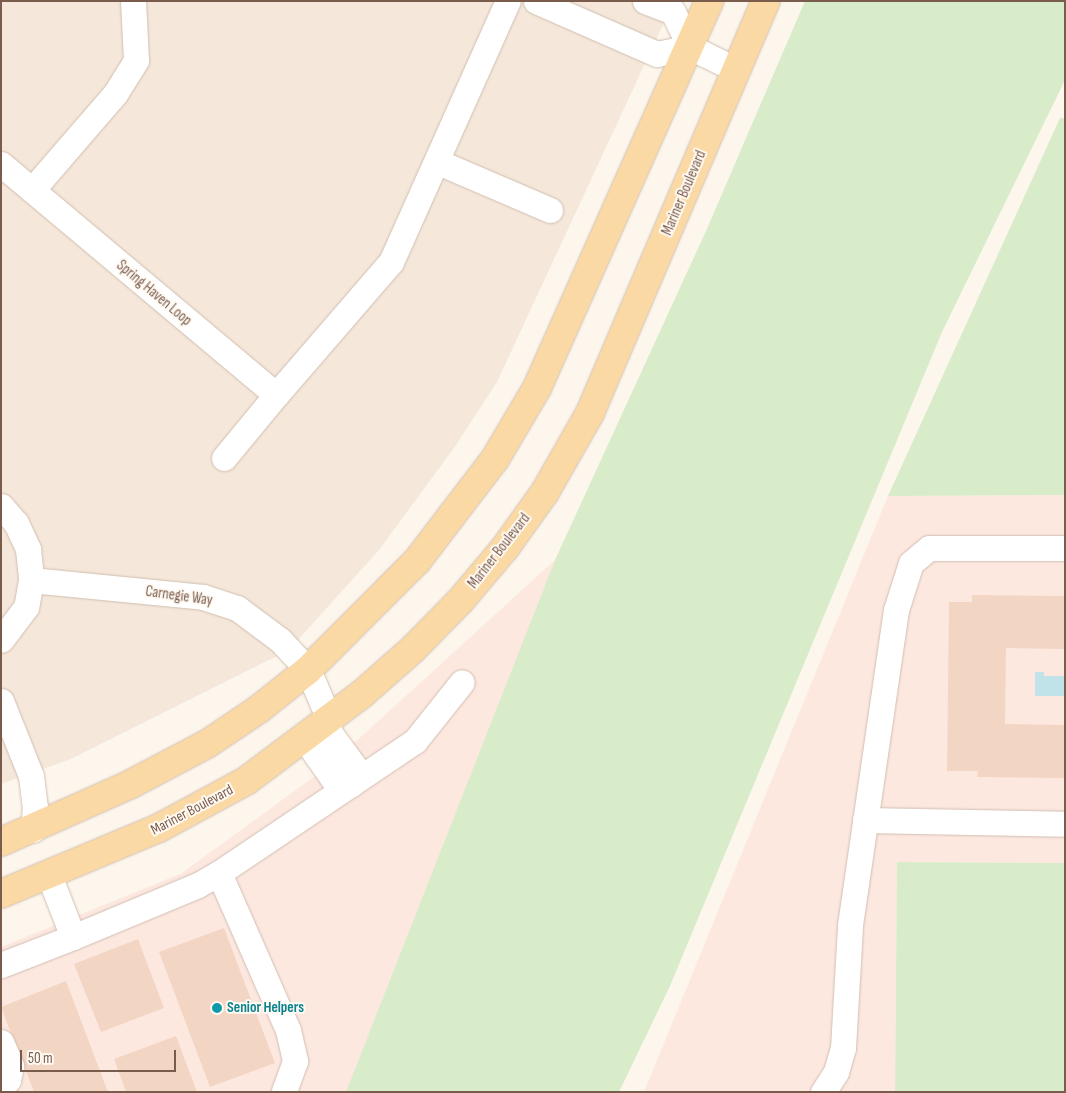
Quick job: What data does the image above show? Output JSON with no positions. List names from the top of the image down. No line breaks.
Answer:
{"streets":{"main road":["Mariner Boulevard"],"street":["Spring Haven Loop","Carnegie Way"]},"crossings":[["Mariner Boulevard","Carnegie Way"]],"places":["Senior Helpers"],"scale_bar":"50 m"}
